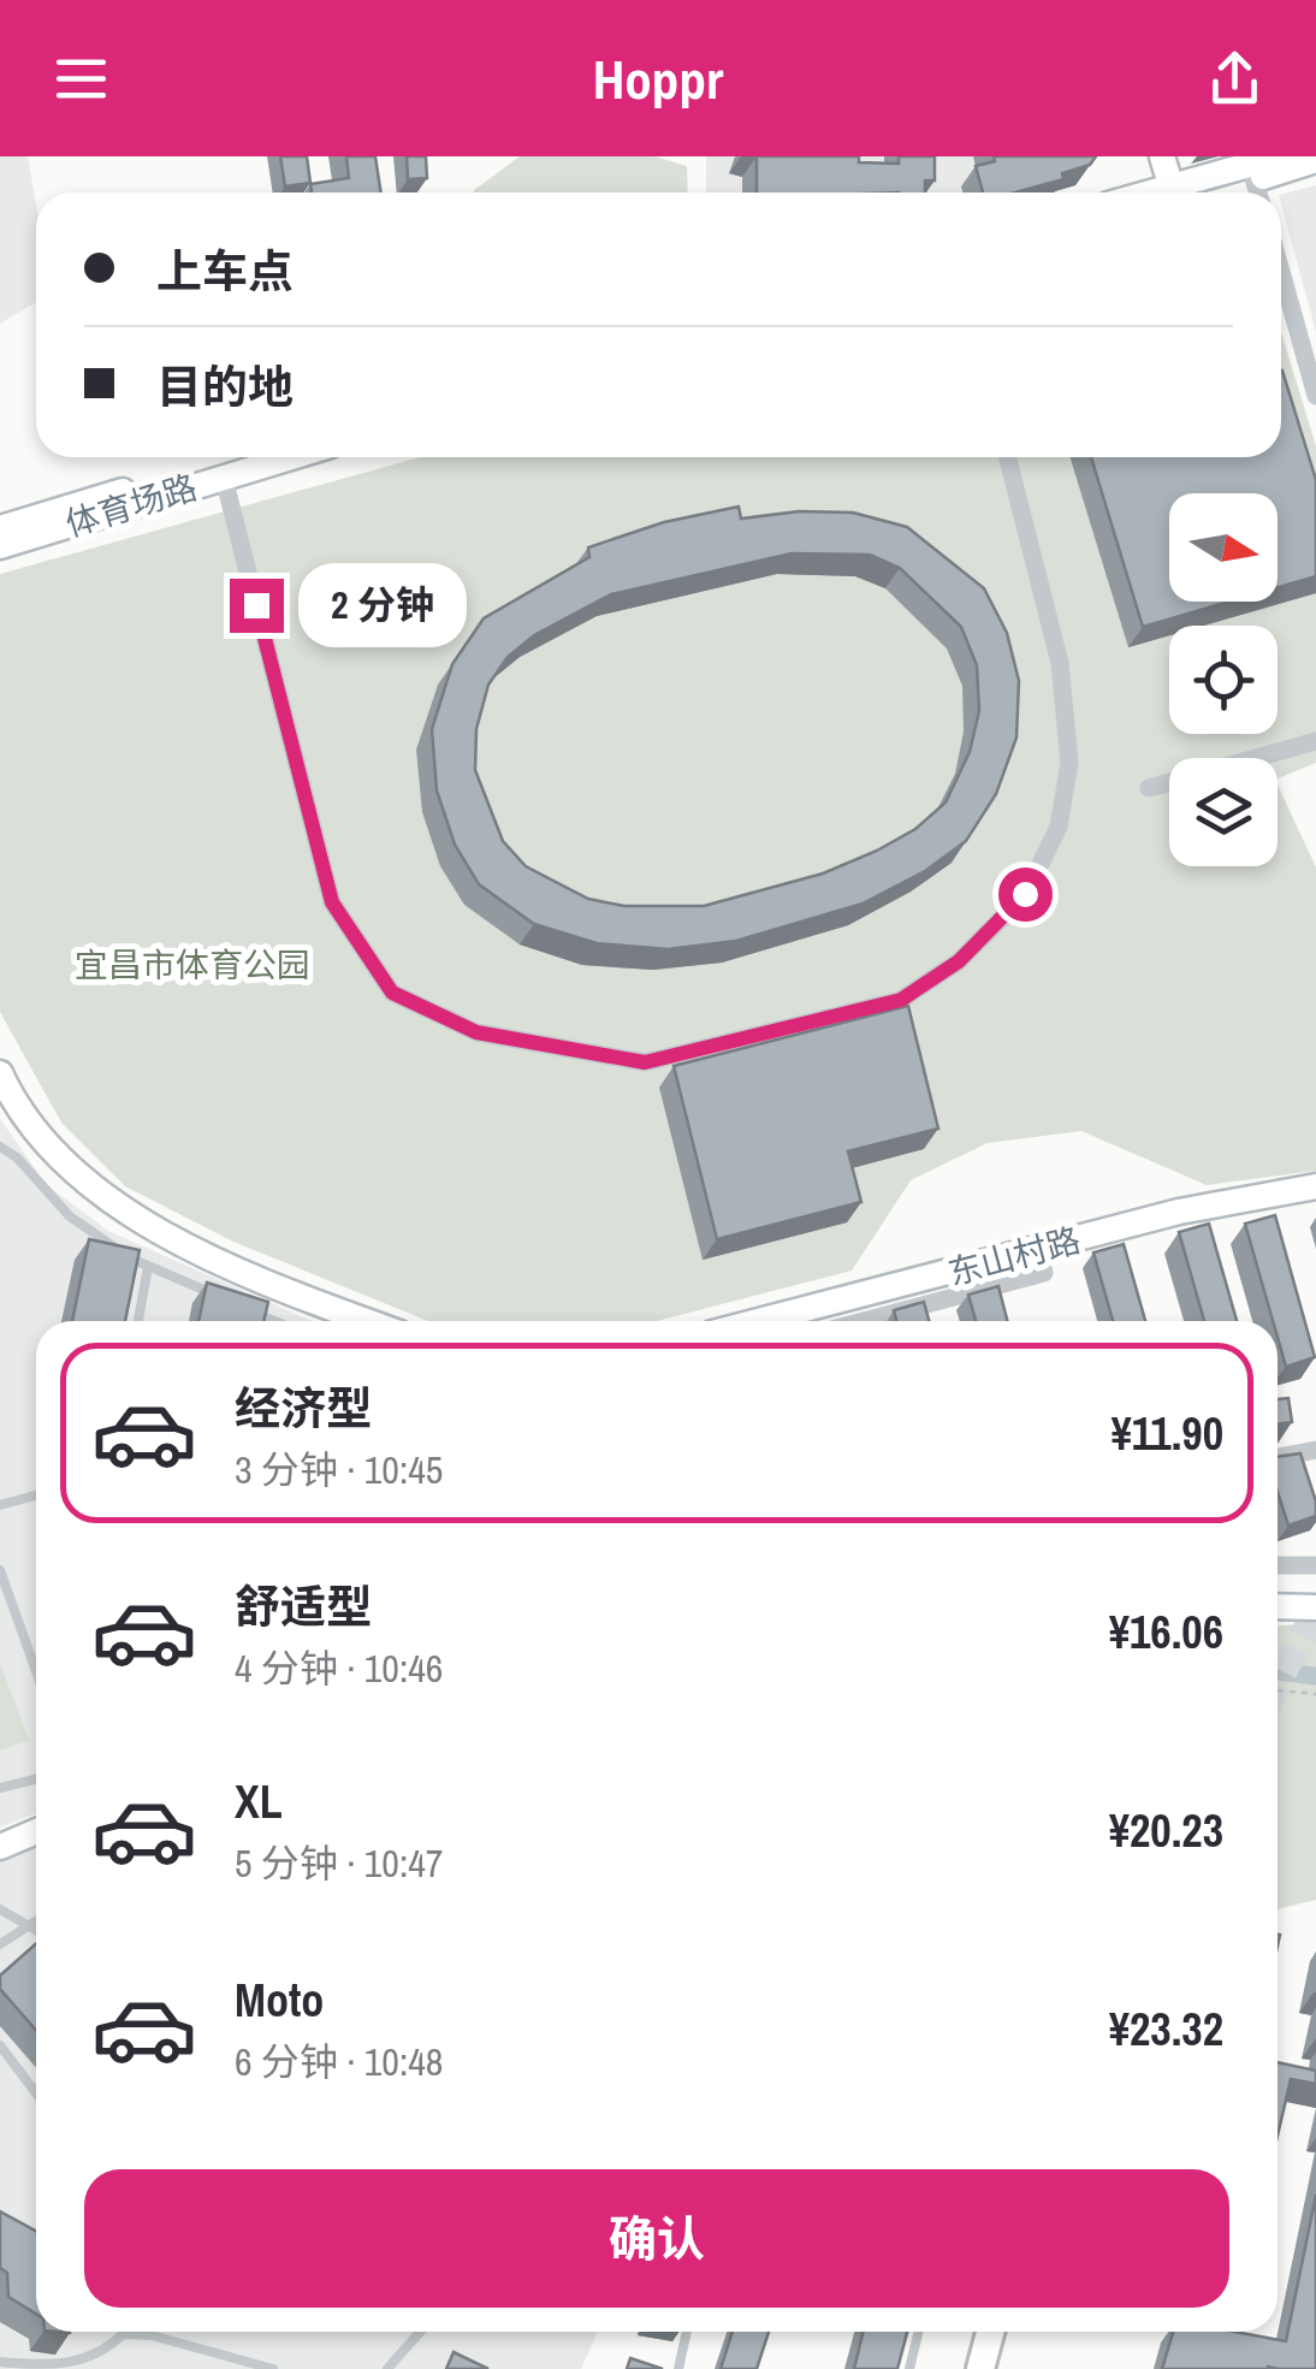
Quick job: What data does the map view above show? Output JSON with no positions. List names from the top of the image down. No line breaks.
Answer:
{"streets":{"street":["体育场路","东山村路"]},"parks":["宜昌市体育公园"],"north":"right","page":{"header":"Hoppr","banner":["上车点","目的地"],"bubble":"2 分钟","list":[{"name":"经济型","note":"3 分钟 · 10:45","value":"¥11.90"},{"name":"舒适型","note":"4 分钟 · 10:46","value":"¥16.06"},{"name":"XL","note":"5 分钟 · 10:47","value":"¥20.23"},{"name":"Moto","note":"6 分钟 · 10:48","value":"¥23.32"}],"buttons":"确认"}}
